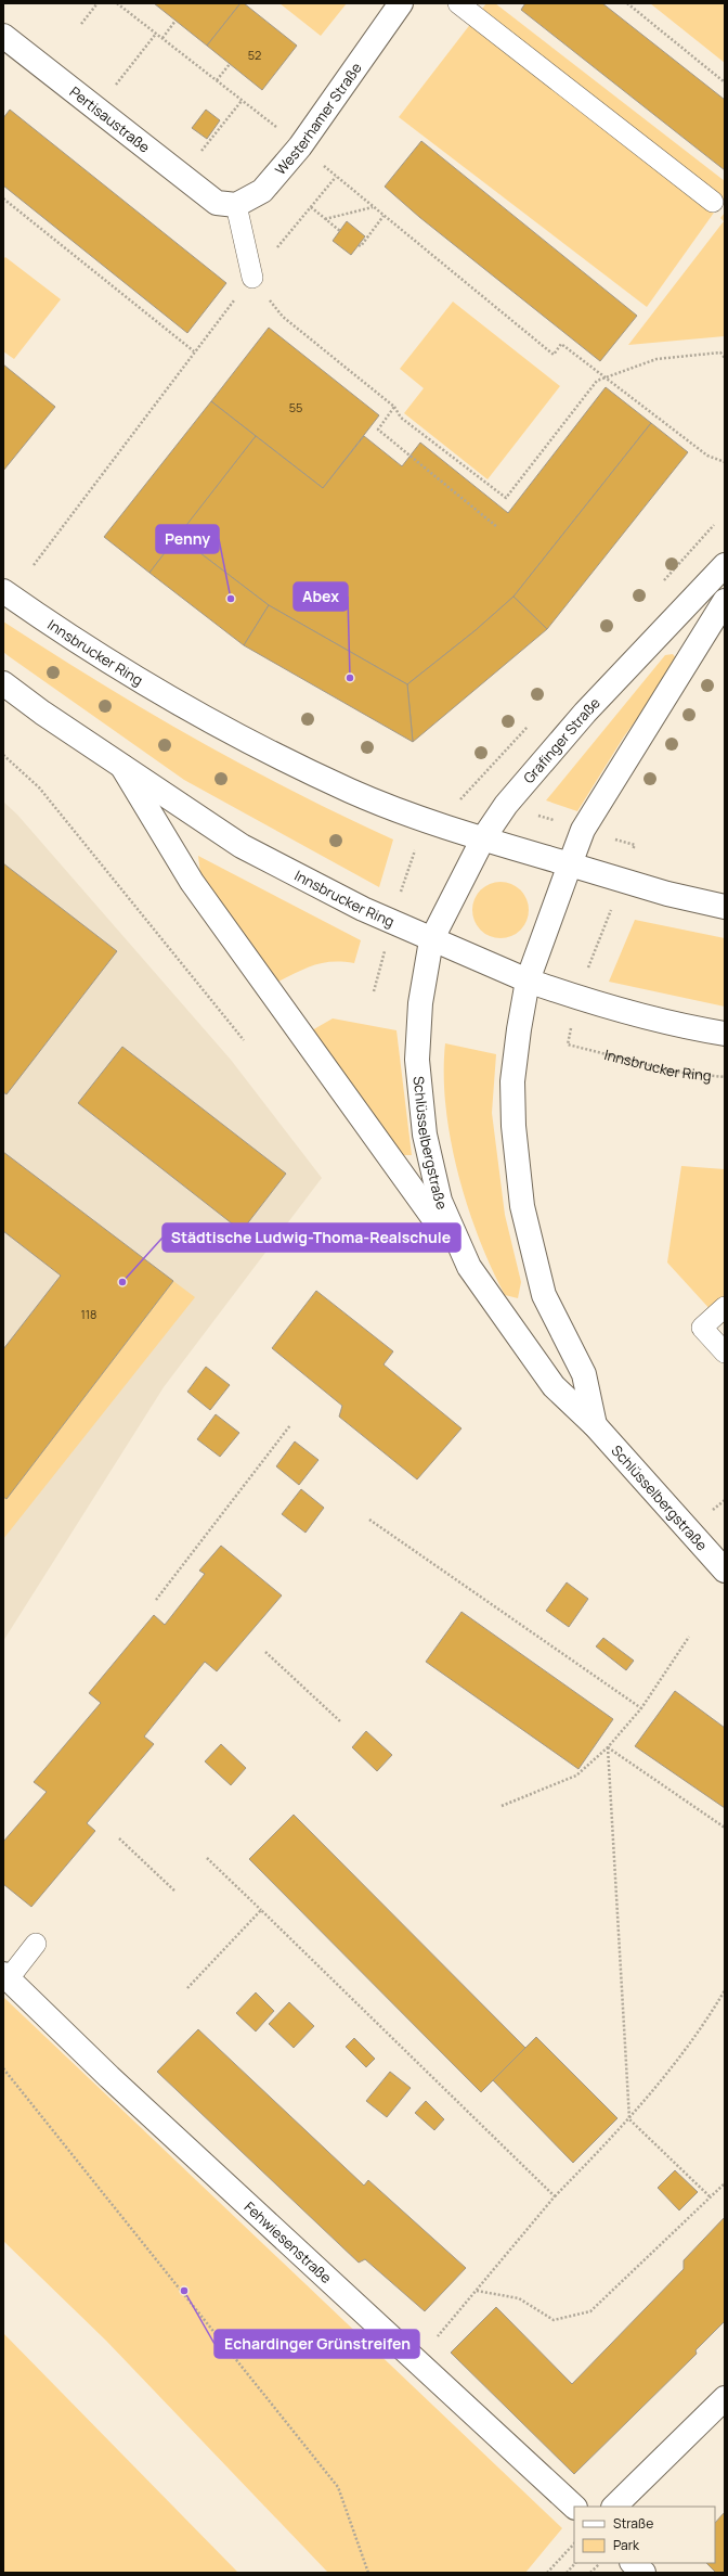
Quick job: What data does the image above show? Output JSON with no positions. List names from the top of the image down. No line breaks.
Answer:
{"streets":{"main road":["Westerhamer Straße","Pertisaustraße","Innsbrucker Ring","Grafinger Straße","Schlüsselbergstraße","Fehwiesenstraße"]},"crossings":[["Westerhamer Straße","Pertisaustraße"],["Innsbrucker Ring","Grafinger Straße"],["Innsbrucker Ring","Schlüsselbergstraße"],["Grafinger Straße","Schlüsselbergstraße"]],"places":["Penny","Abex","Städtische Ludwig-Thoma-Realschule","Echardinger Grünstreifen"],"house_numbers":["52","55","118"],"legend":["Straße","Park"]}
